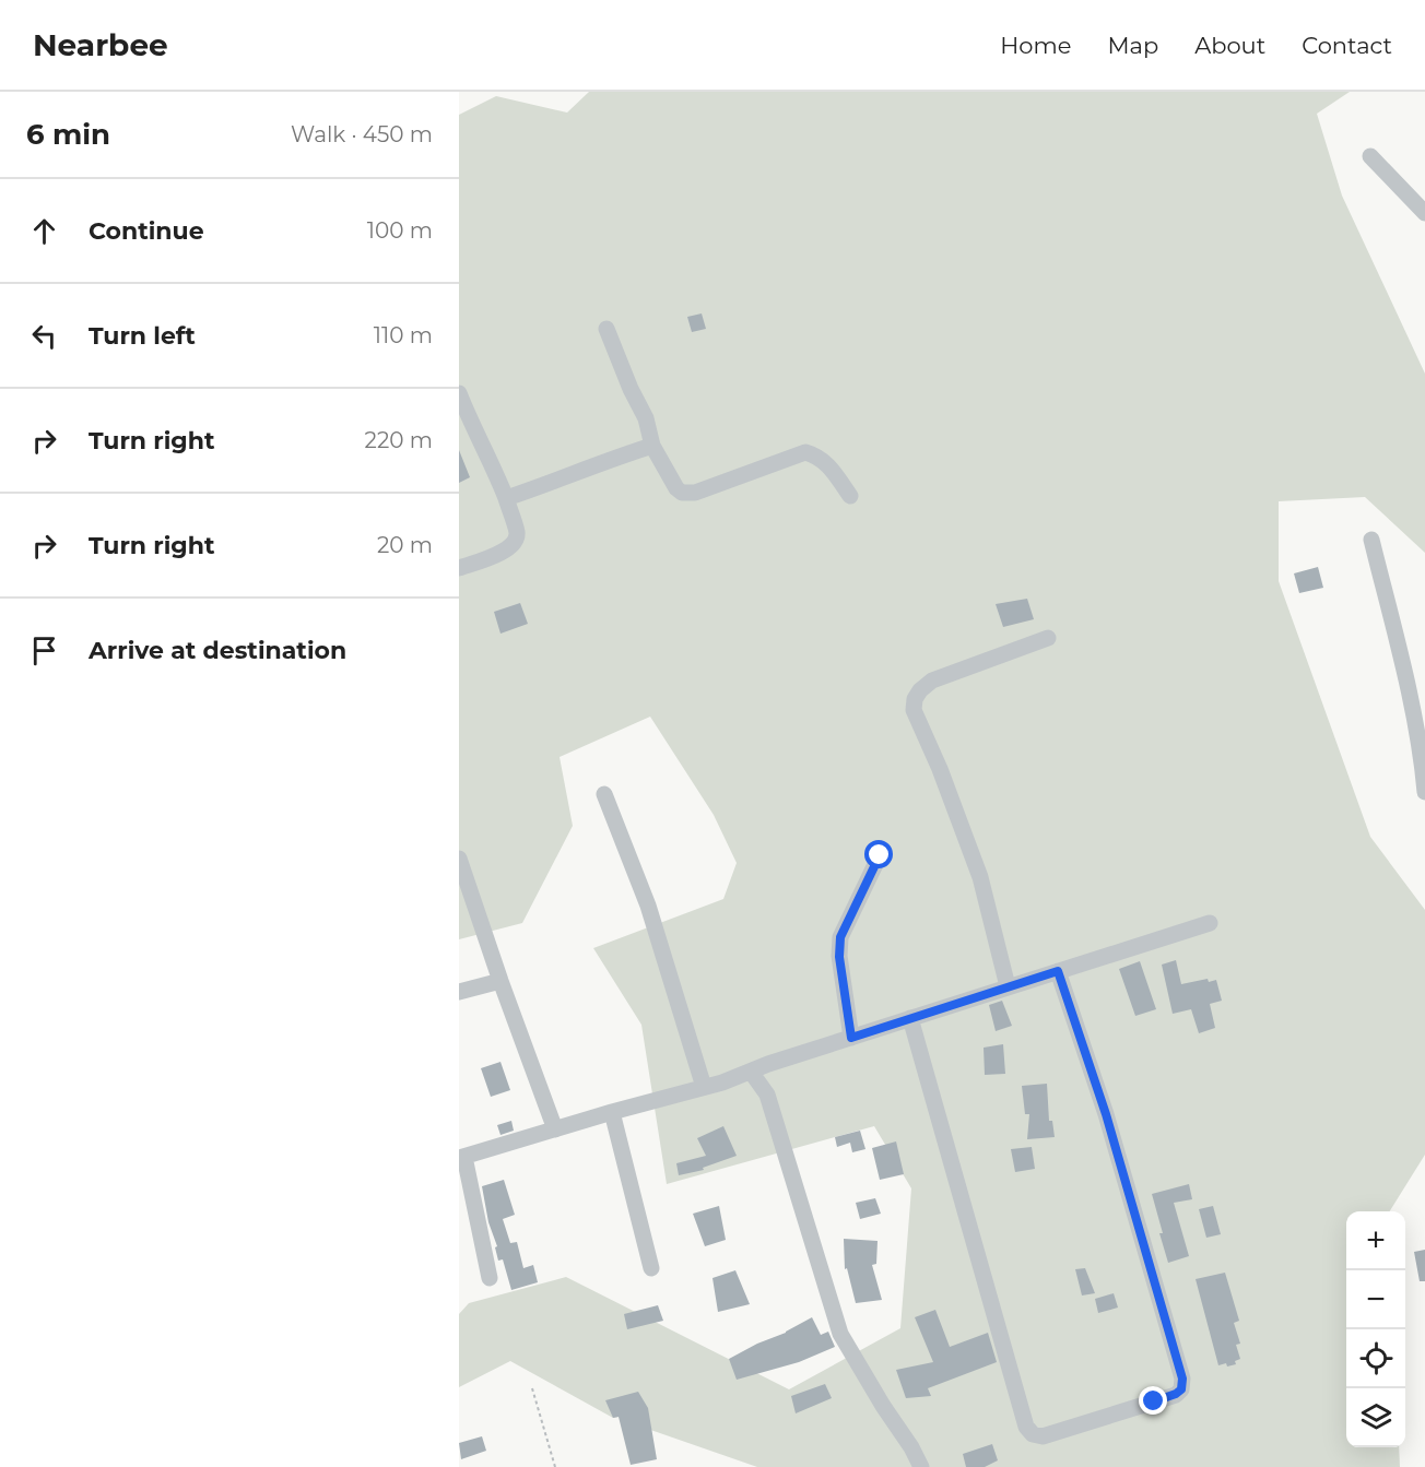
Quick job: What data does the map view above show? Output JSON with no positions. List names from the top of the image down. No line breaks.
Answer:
{"page":{"header":"Nearbee","nav":["Home","Map","About","Contact"],"heading":["6 min","Walk · 450 m"],"list":[["Continue","100 m"],["Turn left","110 m"],["Turn right","220 m"],["Turn right","20 m"],"Arrive at destination"],"map_buttons":["+","−"]}}
